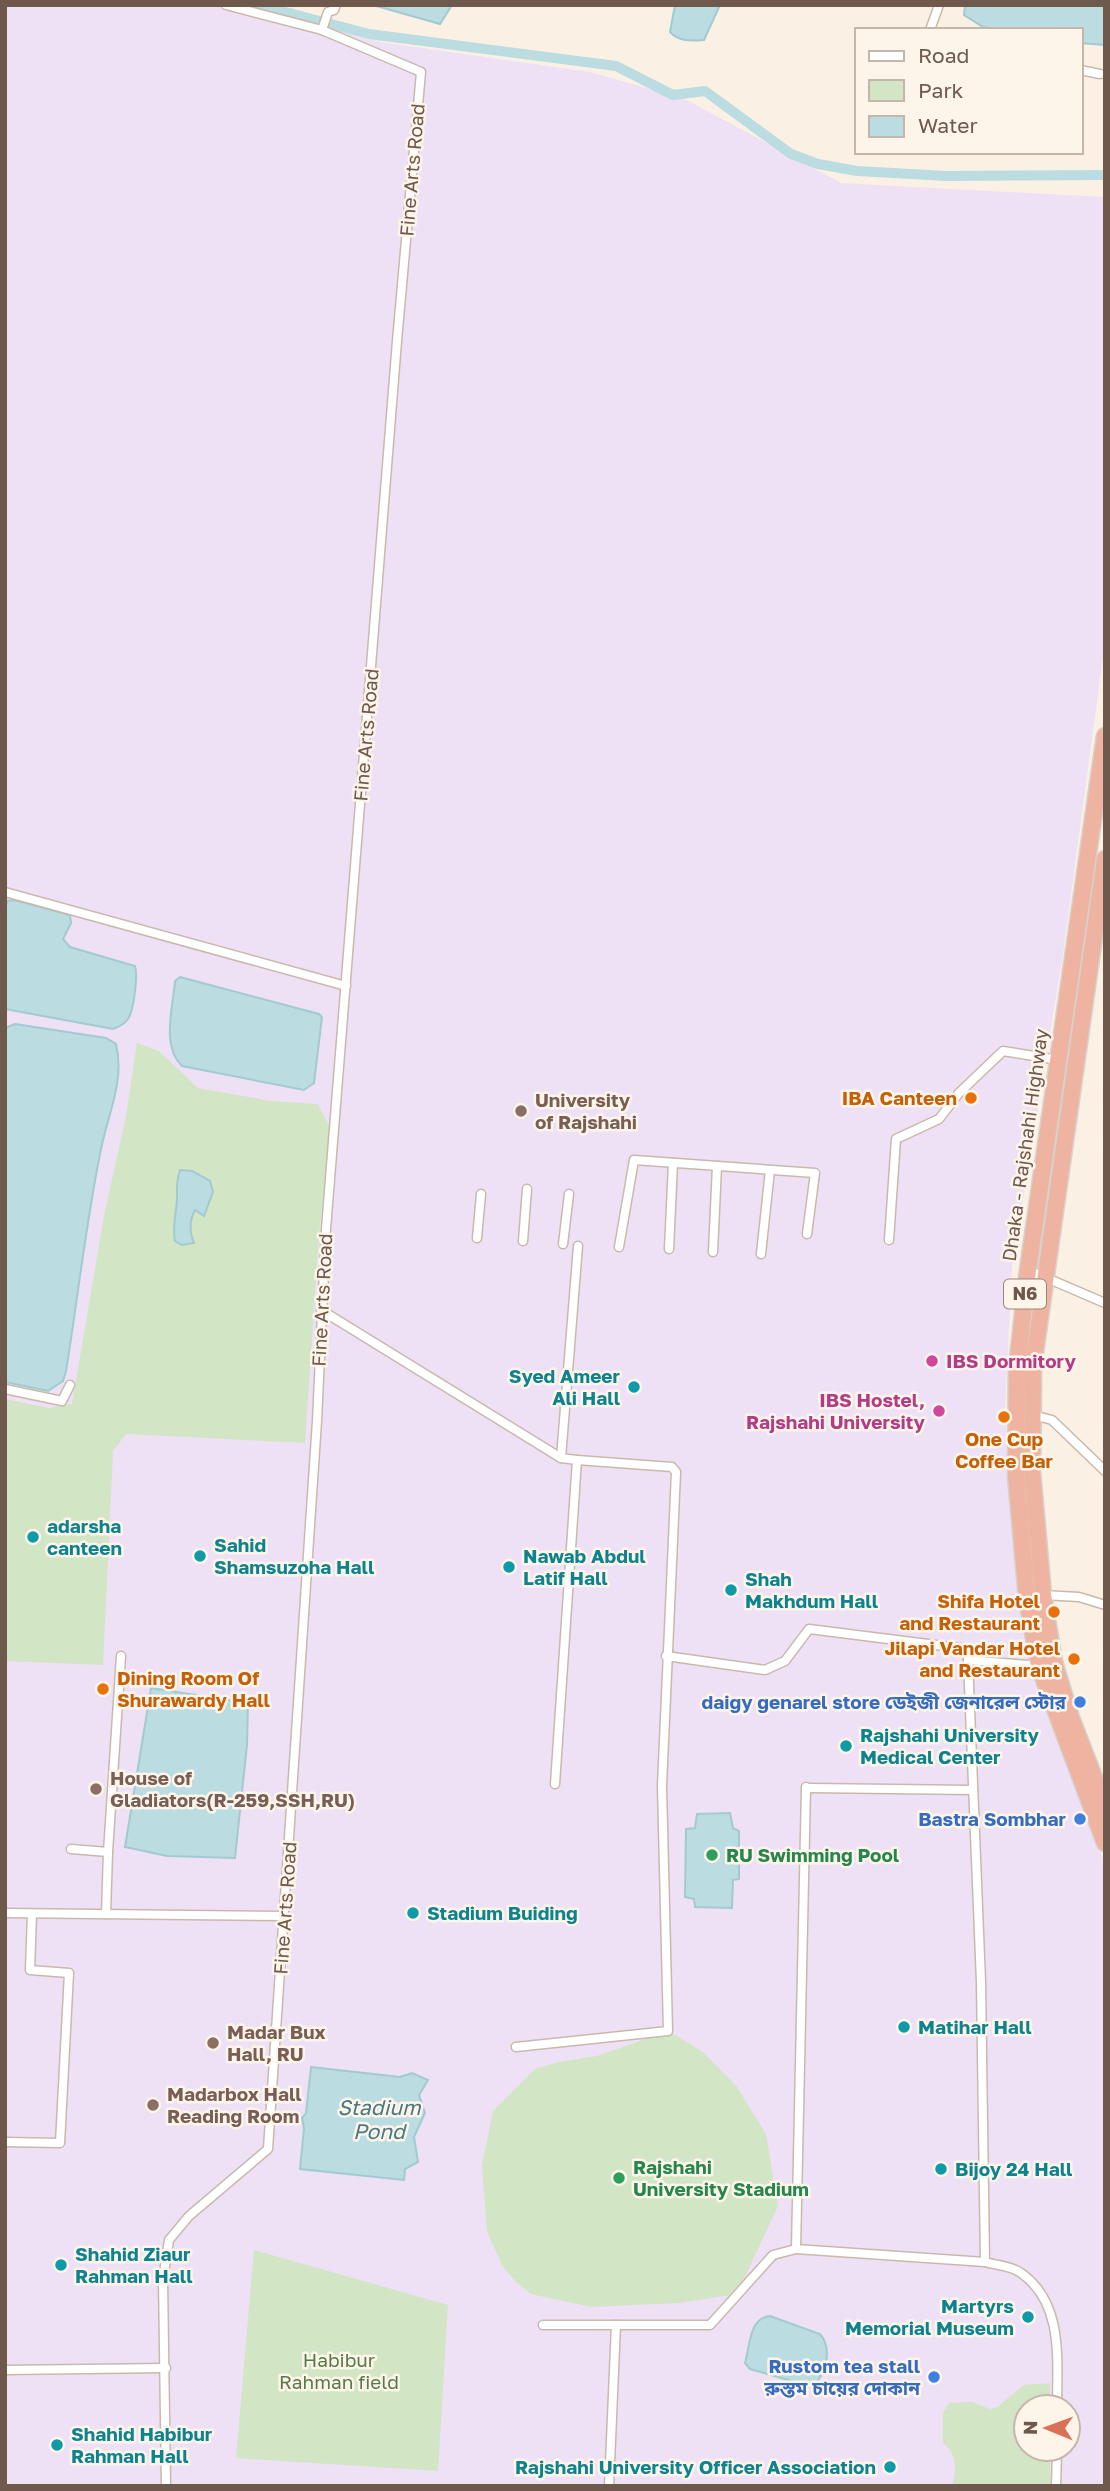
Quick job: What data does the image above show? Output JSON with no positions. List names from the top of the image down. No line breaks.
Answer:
{"streets":{"highway":["Dhaka - Rajshahi Highway","N6"],"street":["Fine Arts Road"]},"water":["Stadium Pond"],"parks":["Habibur Rahman field"],"places":["IBA Canteen","University of Rajshahi","IBS Dormitory","Syed Ameer Ali Hall","IBS Hostel, Rajshahi University","One Cup Coffee Bar","adarsha canteen","Sahid Shamsuzoha Hall","Nawab Abdul Latif Hall","Shah Makhdum Hall","Shifa Hotel and Restaurant","Jilapi Vandar Hotel and Restaurant","Dining Room Of Shurawardy Hall","daigy genarel store ডেইজী জেনারেল স্টোর","Rajshahi University Medical Center","House of Gladiators(R-259,SSH,RU)","Bastra Sombhar","RU Swimming Pool","Stadium Buiding","Matihar Hall","Madar Bux Hall, RU","Madarbox Hall Reading Room","Bijoy 24 Hall","Rajshahi University Stadium","Shahid Ziaur Rahman Hall","Martyrs Memorial Museum","Rustom tea stall রুস্তম চায়ের দোকান","Shahid Habibur Rahman Hall","Rajshahi University Officer Association"],"legend":["Road","Park","Water"],"north":"left"}
